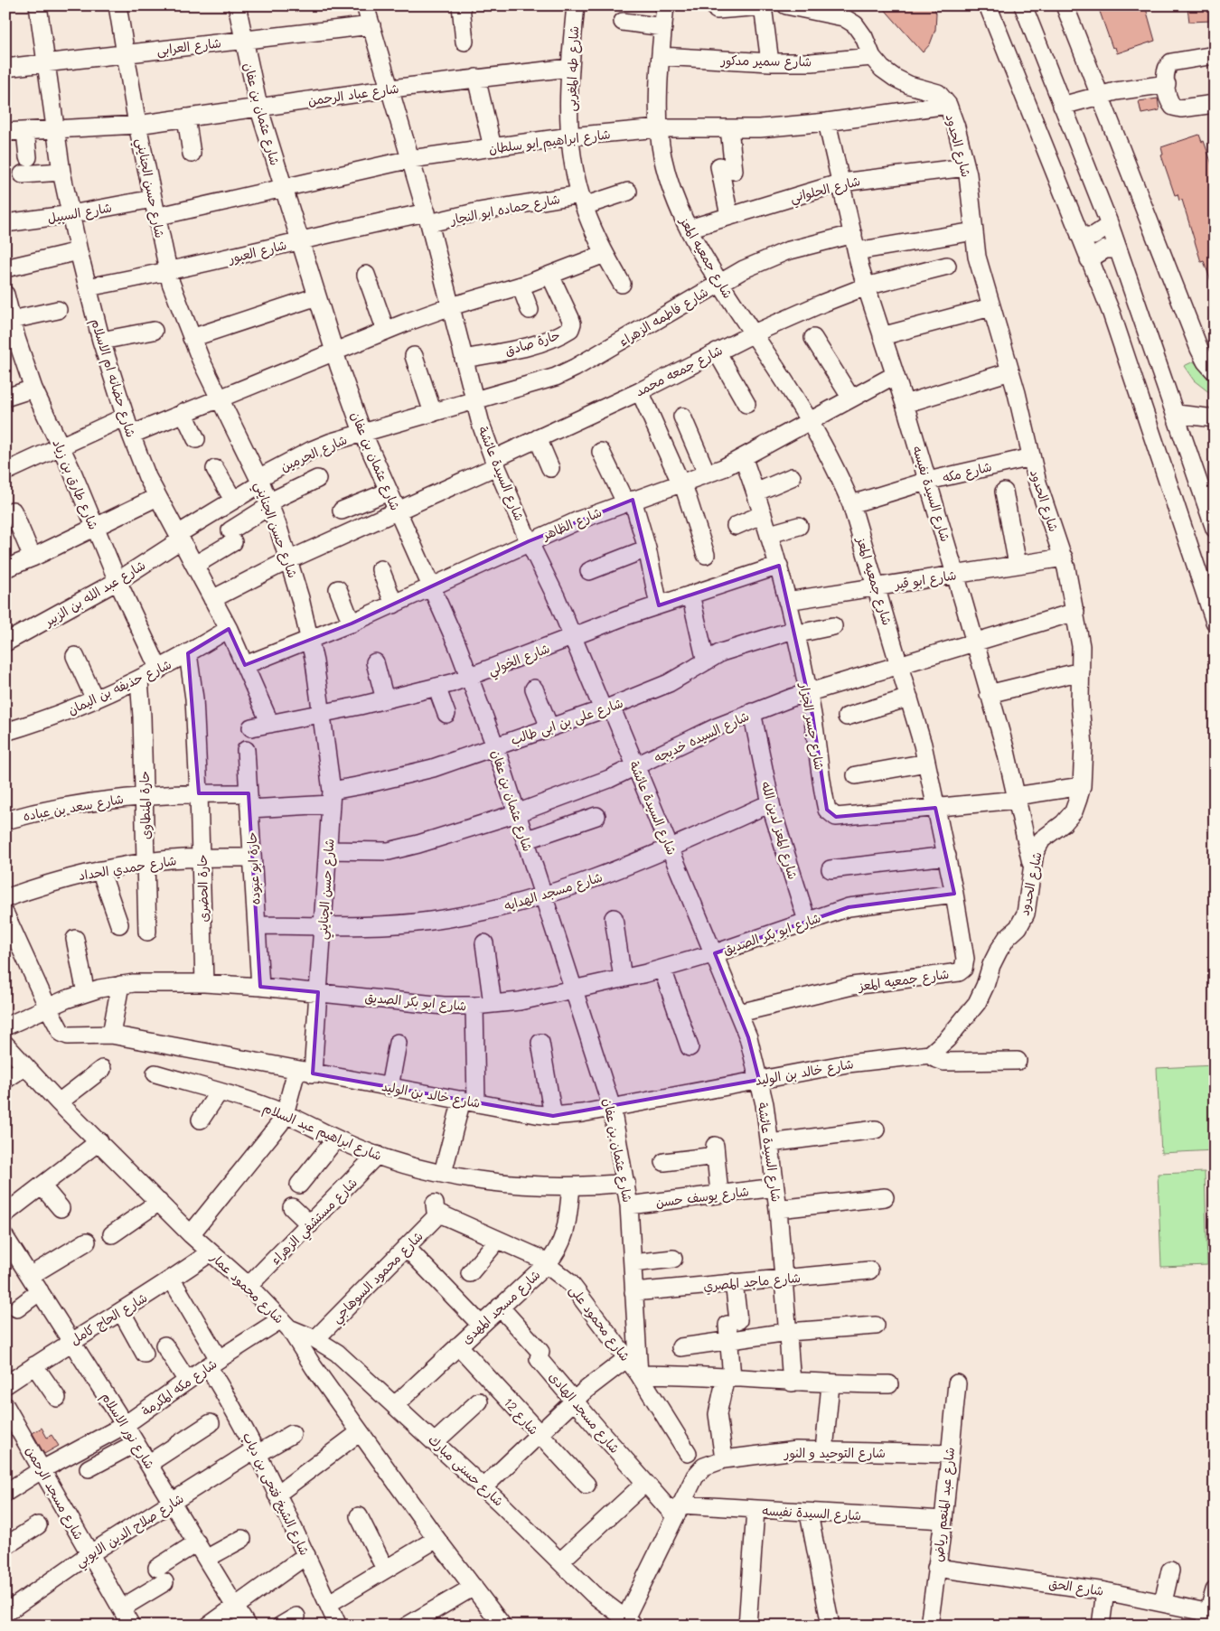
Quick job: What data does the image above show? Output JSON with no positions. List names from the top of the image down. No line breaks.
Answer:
{"streets":{"street":["شارع العرابى","شارع سمير مدكور","شارع طه المغربى","شارع عباد الرحمن","شارع عثمان بن عفان","شارع ابراهيم ابو سلطان","شارع الحدود","شارع حسن الجنايني","شارع الحلواني","شارع حماده ابو النجار","شارع السبيل","شارع العبور","شارع جمعيه المعز","شارع فاطمه الزهراء","حارة صادق","شارع جمعه محمد","شارع حضانه ام الاسلام","شارع الحرمين","شارع مكه","شارع السيدة عائشة","شارع طارق بن زياد","شارع السيدة نفيسه","شارع الظاهر","شارع ابو قير","شارع عبد الله بن الزبير","شارع الخولي","شارع حذيفه بن اليمان","شارع على بن ابى طالب","شارع جسر الجزار","شارع السيده خديجه","حارة المنطاوى","شارع سعد بن عباده","شارع المعز لدين الله","شارع حمدي الحداد","حارة ابو عبوده","حارة الحضرى","شارع مسجد الهدايه","شارع ابو بكر الصديق","شارع خالد بن الوليد","شارع ابراهيم عبد السلام","شارع يوسف حسن","شارع مستشفي الزهراء","شارع محمود السوهاجي","شارع ماجد المصري","شارع محمود عمار","شارع مسجد المهدى","شارع الحاج كامل","شارع محمود على","شارع مكه المكرمة","شارع مسجد الهادى","شارع 12","شارع نور الاسلام","شارع التوحيد و النور","شارع حسنى مبارك","شارع مسجد الرحمن","شارع الشيخ فتحى بن دياب","شارع عبد المنعم رياض","شارع صلاح الدين الايوبي","شارع الحق"]},"crossings":[["شارع العرابى","شارع عثمان بن عفان"],["شارع العرابى","شارع حسن الجنايني"],["شارع العرابى","شارع حضانه ام الاسلام"],["شارع العرابى","شارع السيدة عائشة"],["شارع سمير مدكور","شارع الحدود"],["شارع سمير مدكور","شارع جمعيه المعز"],["شارع طه المغربى","شارع عباد الرحمن"],["شارع طه المغربى","شارع ابراهيم ابو سلطان"],["شارع طه المغربى","شارع حماده ابو النجار"],["شارع عباد الرحمن","شارع عثمان بن عفان"],["شارع عباد الرحمن","شارع حسن الجنايني"],["شارع عباد الرحمن","شارع حضانه ام الاسلام"],["شارع عباد الرحمن","شارع السيدة عائشة"],["شارع عثمان بن عفان","شارع ابراهيم ابو سلطان"],["شارع عثمان بن عفان","شارع العبور"],["شارع عثمان بن عفان","شارع جمعه محمد"],["شارع عثمان بن عفان","شارع الحرمين"],["شارع عثمان بن عفان","شارع الظاهر"],["شارع عثمان بن عفان","شارع الخولي"],["شارع عثمان بن عفان","شارع على بن ابى طالب"],["شارع عثمان بن عفان","شارع السيده خديجه"],["شارع عثمان بن عفان","شارع مسجد الهدايه"],["شارع عثمان بن عفان","شارع ابو بكر الصديق"],["شارع عثمان بن عفان","شارع خالد بن الوليد"],["شارع عثمان بن عفان","شارع ابراهيم عبد السلام"],["شارع عثمان بن عفان","شارع يوسف حسن"],["شارع عثمان بن عفان","شارع ماجد المصري"],["شارع عثمان بن عفان","شارع محمود على"],["شارع ابراهيم ابو سلطان","شارع الحدود"],["شارع ابراهيم ابو سلطان","شارع حسن الجنايني"],["شارع ابراهيم ابو سلطان","شارع جمعيه المعز"],["شارع ابراهيم ابو سلطان","شارع السيدة عائشة"],["شارع ابراهيم ابو سلطان","شارع السيدة نفيسه"],["شارع الحدود","شارع الحلواني"],["شارع الحدود","شارع مكه"],["شارع الحدود","شارع السيدة نفيسه"],["شارع الحدود","شارع ابو قير"],["شارع الحدود","شارع جسر الجزار"],["شارع الحدود","شارع السيده خديجه"],["شارع الحدود","شارع خالد بن الوليد"],["شارع حسن الجنايني","شارع السبيل"],["شارع حسن الجنايني","شارع العبور"],["شارع حسن الجنايني","شارع جمعه محمد"],["شارع حسن الجنايني","شارع الحرمين"],["شارع حسن الجنايني","شارع الظاهر"],["شارع حسن الجنايني","شارع الخولي"],["شارع حسن الجنايني","شارع على بن ابى طالب"],["شارع حسن الجنايني","شارع السيده خديجه"],["شارع حسن الجنايني","شارع مسجد الهدايه"],["شارع حسن الجنايني","شارع ابو بكر الصديق"],["شارع حسن الجنايني","شارع خالد بن الوليد"],["شارع حسن الجنايني","شارع ابراهيم عبد السلام"],["شارع حسن الجنايني","شارع محمود عمار"],["شارع الحلواني","شارع جمعيه المعز"],["شارع الحلواني","شارع السيدة نفيسه"],["شارع حماده ابو النجار","شارع العبور"],["شارع حماده ابو النجار","شارع السيدة عائشة"],["شارع السبيل","شارع حضانه ام الاسلام"],["شارع العبور","شارع حضانه ام الاسلام"],["شارع العبور","شارع السيدة عائشة"],["شارع جمعيه المعز","شارع فاطمه الزهراء"],["شارع جمعيه المعز","شارع جمعه محمد"],["شارع جمعيه المعز","شارع مكه"],["شارع جمعيه المعز","شارع السيدة عائشة"],["شارع جمعيه المعز","شارع الظاهر"],["شارع جمعيه المعز","شارع ابو قير"],["شارع جمعيه المعز","شارع جسر الجزار"],["شارع جمعيه المعز","شارع السيده خديجه"],["شارع جمعيه المعز","شارع ابو بكر الصديق"],["شارع فاطمه الزهراء","شارع الحرمين"],["شارع فاطمه الزهراء","شارع السيدة عائشة"],["شارع فاطمه الزهراء","شارع السيدة نفيسه"],["حارة صادق","شارع السيدة عائشة"],["شارع جمعه محمد","شارع حضانه ام الاسلام"],["شارع جمعه محمد","شارع السيدة عائشة"],["شارع جمعه محمد","شارع السيدة نفيسه"],["شارع حضانه ام الاسلام","شارع الحرمين"],["شارع حضانه ام الاسلام","شارع الظاهر"],["شارع حضانه ام الاسلام","شارع عبد الله بن الزبير"],["شارع حضانه ام الاسلام","شارع الخولي"],["شارع حضانه ام الاسلام","شارع حذيفه بن اليمان"],["شارع الحرمين","شارع السيدة عائشة"],["شارع الحرمين","شارع عبد الله بن الزبير"],["شارع مكه","شارع السيدة نفيسه"],["شارع السيدة عائشة","شارع الظاهر"],["شارع السيدة عائشة","شارع الخولي"],["شارع السيدة عائشة","شارع على بن ابى طالب"],["شارع السيدة عائشة","شارع السيده خديجه"],["شارع السيدة عائشة","شارع مسجد الهدايه"],["شارع السيدة عائشة","شارع ابو بكر الصديق"],["شارع السيدة عائشة","شارع خالد بن الوليد"],["شارع السيدة عائشة","شارع يوسف حسن"],["شارع السيدة عائشة","شارع ماجد المصري"],["شارع طارق بن زياد","شارع عبد الله بن الزبير"],["شارع طارق بن زياد","شارع حذيفه بن اليمان"],["شارع السيدة نفيسه","شارع الظاهر"],["شارع السيدة نفيسه","شارع ابو قير"],["شارع السيدة نفيسه","شارع جسر الجزار"],["شارع السيدة نفيسه","شارع السيده خديجه"],["شارع السيدة نفيسه","شارع مسجد الهادى"],["شارع السيدة نفيسه","شارع التوحيد و النور"],["شارع السيدة نفيسه","شارع عبد المنعم رياض"],["شارع الظاهر","شارع جسر الجزار"],["شارع ابو قير","شارع جسر الجزار"],["شارع الخولي","شارع جسر الجزار"],["شارع حذيفه بن اليمان","حارة المنطاوى"],["شارع على بن ابى طالب","شارع جسر الجزار"],["شارع على بن ابى طالب","شارع سعد بن عباده"],["شارع على بن ابى طالب","حارة ابو عبوده"],["شارع جسر الجزار","شارع السيده خديجه"],["شارع السيده خديجه","شارع المعز لدين الله"],["حارة المنطاوى","شارع سعد بن عباده"],["حارة المنطاوى","شارع حمدي الحداد"],["شارع سعد بن عباده","حارة ابو عبوده"],["شارع سعد بن عباده","حارة الحضرى"],["شارع المعز لدين الله","شارع مسجد الهدايه"],["شارع المعز لدين الله","شارع ابو بكر الصديق"],["شارع حمدي الحداد","حارة ابو عبوده"],["شارع حمدي الحداد","حارة الحضرى"],["حارة ابو عبوده","شارع مسجد الهدايه"],["حارة ابو عبوده","شارع ابو بكر الصديق"],["حارة الحضرى","شارع ابو بكر الصديق"],["شارع ابو بكر الصديق","شارع خالد بن الوليد"],["شارع ابراهيم عبد السلام","شارع مستشفي الزهراء"],["شارع ابراهيم عبد السلام","شارع مسجد المهدى"],["شارع مستشفي الزهراء","شارع محمود عمار"],["شارع محمود السوهاجي","شارع محمود على"],["شارع محمود السوهاجي","شارع حسنى مبارك"],["شارع محمود عمار","شارع الحاج كامل"],["شارع محمود عمار","شارع مكه المكرمة"],["شارع محمود عمار","شارع حسنى مبارك"],["شارع مسجد المهدى","شارع محمود على"],["شارع مسجد المهدى","شارع مسجد الهادى"],["شارع مسجد المهدى","شارع 12"],["شارع مسجد المهدى","شارع حسنى مبارك"],["شارع الحاج كامل","شارع نور الاسلام"],["شارع مكه المكرمة","شارع نور الاسلام"],["شارع مكه المكرمة","شارع حسنى مبارك"],["شارع مكه المكرمة","شارع مسجد الرحمن"],["شارع مكه المكرمة","شارع الشيخ فتحى بن دياب"],["شارع مسجد الهادى","شارع التوحيد و النور"],["شارع نور الاسلام","شارع صلاح الدين الايوبي"],["شارع التوحيد و النور","شارع حسنى مبارك"],["شارع التوحيد و النور","شارع عبد المنعم رياض"],["شارع مسجد الرحمن","شارع صلاح الدين الايوبي"],["شارع الشيخ فتحى بن دياب","شارع صلاح الدين الايوبي"],["شارع عبد المنعم رياض","شارع الحق"]]}
